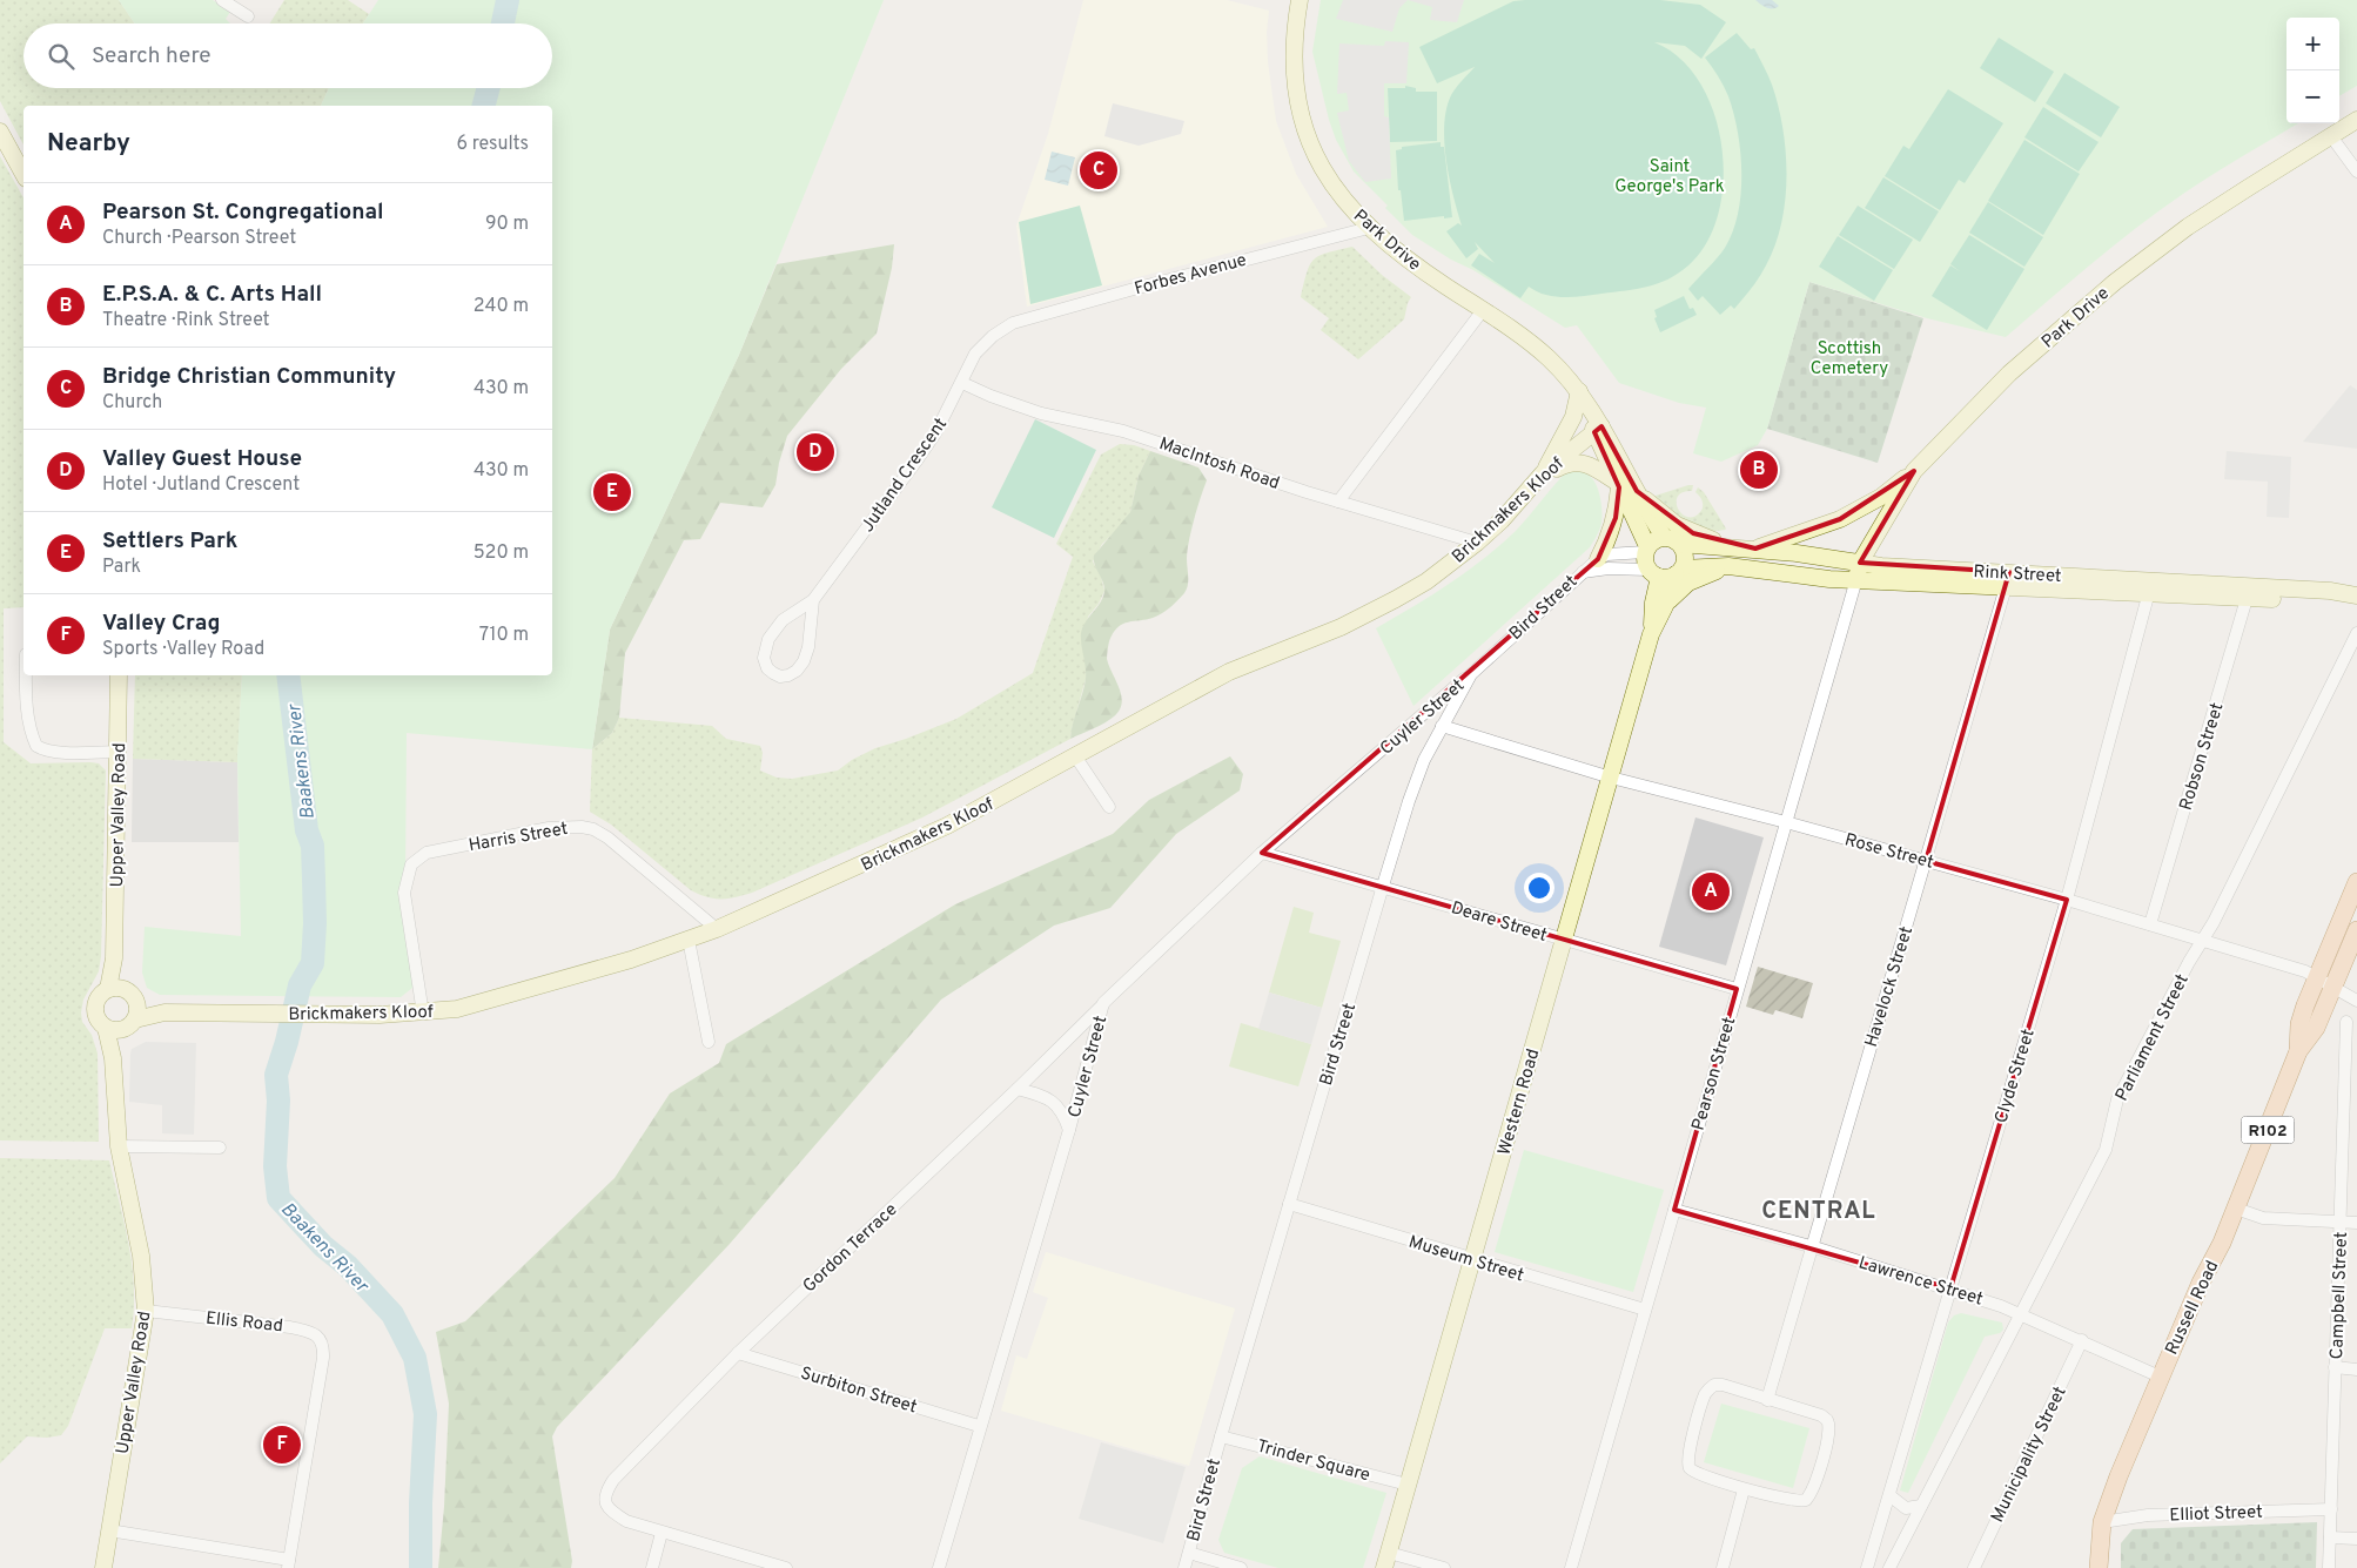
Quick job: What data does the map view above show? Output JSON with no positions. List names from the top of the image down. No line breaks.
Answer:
{"streets":{"main road":["R102","Russell Road"],"street":["Park Drive","Forbes Avenue","MacIntosh Road","Jutland Crescent","Brickmakers Kloof","Rink Street","Bird Street","Cuyler Street","Robson Street","Upper Valley Road","Harris Street","Rose Street","Deare Street","Havelock Street","Parliament Street","Pearson Street","Clyde Street","Western Road","Gordon Terrace","Museum Street","Lawrence Street","Campbell Street","Ellis Road","Surbiton Street","Municipality Street","Trinder Square","Elliot Street"]},"crossings":[["Park Drive","Forbes Avenue"],["Park Drive","Brickmakers Kloof"],["Park Drive","Rink Street"],["Park Drive","Bird Street"],["Park Drive","Pearson Street"],["Park Drive","Western Road"],["Forbes Avenue","Jutland Crescent"],["MacIntosh Road","Jutland Crescent"],["MacIntosh Road","Brickmakers Kloof"],["Brickmakers Kloof","Upper Valley Road"],["Brickmakers Kloof","Harris Street"],["Rink Street","Bird Street"],["Rink Street","Robson Street"],["Rink Street","Havelock Street"],["Rink Street","Pearson Street"],["Rink Street","Clyde Street"],["Rink Street","Western Road"],["Bird Street","Cuyler Street"],["Bird Street","Rose Street"],["Bird Street","Deare Street"],["Bird Street","Western Road"],["Bird Street","Museum Street"],["Bird Street","Trinder Square"],["Cuyler Street","Deare Street"],["Cuyler Street","Gordon Terrace"],["Cuyler Street","Surbiton Street"],["Robson Street","Rose Street"],["Upper Valley Road","Ellis Road"],["Rose Street","Havelock Street"],["Rose Street","Parliament Street"],["Rose Street","Pearson Street"],["Rose Street","Clyde Street"],["Rose Street","Western Road"],["Rose Street","Russell Road"],["Deare Street","Pearson Street"],["Deare Street","Western Road"],["Havelock Street","Lawrence Street"],["Parliament Street","Lawrence Street"],["Pearson Street","Museum Street"],["Pearson Street","Lawrence Street"],["Clyde Street","Lawrence Street"],["Western Road","Museum Street"],["Western Road","Trinder Square"],["Gordon Terrace","Surbiton Street"],["Lawrence Street","Russell Road"],["Lawrence Street","Municipality Street"],["Campbell Street","Elliot Street"],["Russell Road","Elliot Street"]],"districts":["CENTRAL"],"water":["Baakens River"],"parks":["Saint George's Park","Scottish Cemetery"],"page":{"map_buttons":["+","−"],"search":"Search here","heading":["Nearby","6 results"],"pins":["C","D","B","E","A","F"],"list":[{"mark":"A","name":"Pearson St. Congregational","note":"Church · Pearson Street","value":"90 m"},{"mark":"B","name":"E.P.S.A. & C. Arts Hall","note":"Theatre · Rink Street","value":"240 m"},{"mark":"C","name":"Bridge Christian Community","note":"Church","value":"430 m"},{"mark":"D","name":"Valley Guest House","note":"Hotel · Jutland Crescent","value":"430 m"},{"mark":"E","name":"Settlers Park","note":"Park","value":"520 m"},{"mark":"F","name":"Valley Crag","note":"Sports · Valley Road","value":"710 m"}]}}
